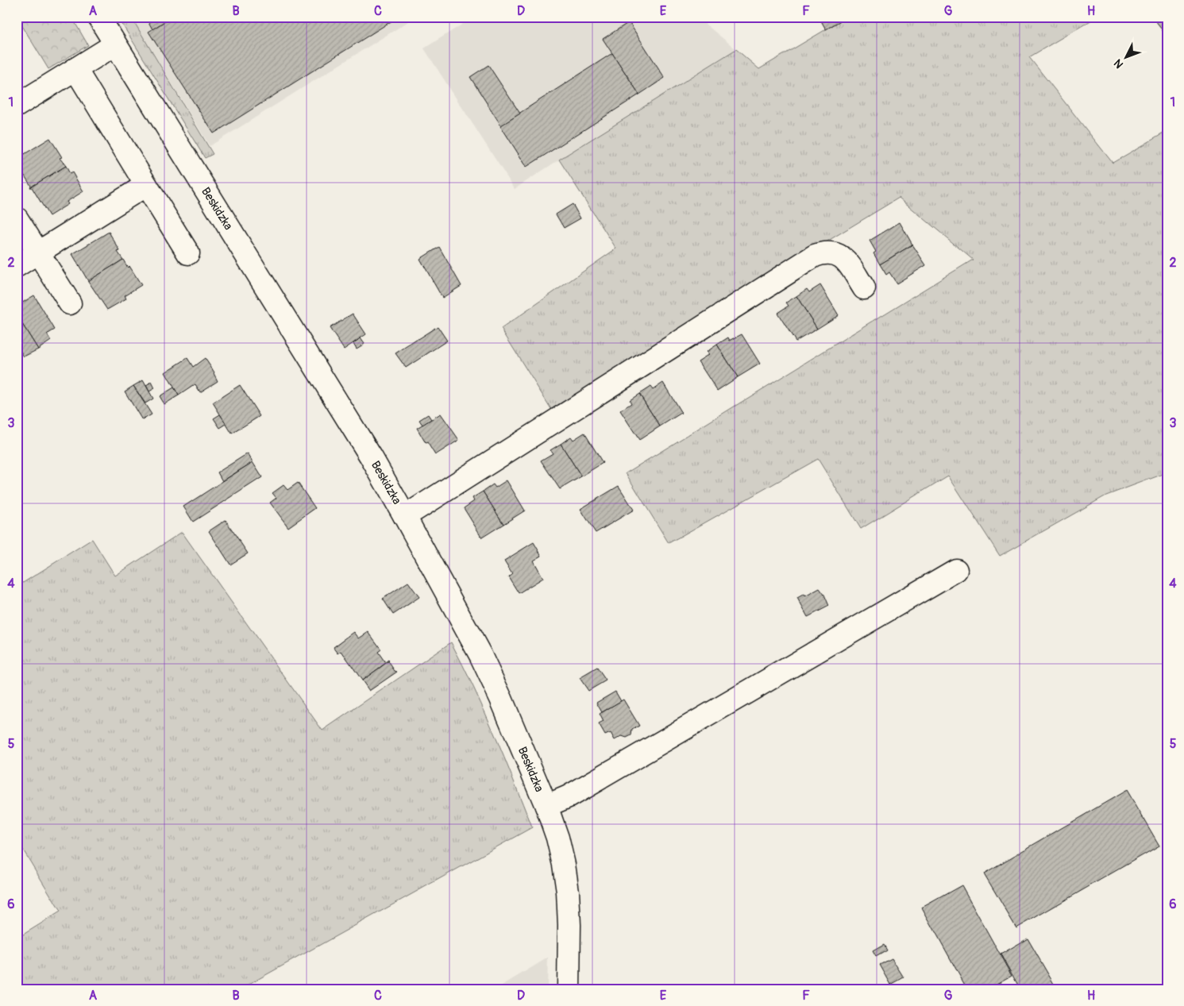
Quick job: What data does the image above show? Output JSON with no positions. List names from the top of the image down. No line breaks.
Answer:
{"streets":{"street":["Beskidzka"]},"north":"bottom left","grid":{"columns":["A","B","C","D","E","F","G","H"],"rows":["1","2","3","4","5","6"]}}
